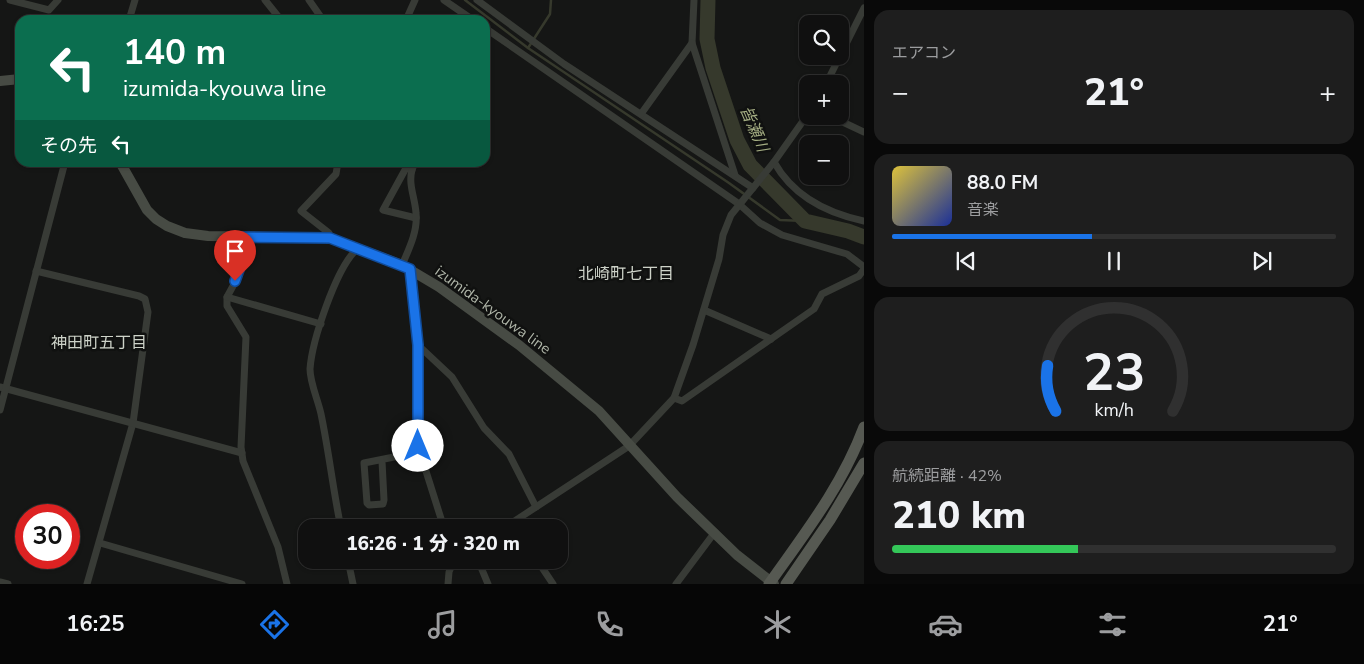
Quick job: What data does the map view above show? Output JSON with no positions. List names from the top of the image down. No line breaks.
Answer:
{"streets":{"main road":["izumida-kyouwa line"]},"districts":["北崎町七丁目","神田町五丁目"],"water":["皆瀬川"],"page":{"tile":["エアコン",["航続距離 · 42%","210 km"]],"map_buttons":["+","−"],"turn":["140 m","izumida-kyouwa line"],"heat":["−","21°","+"],"then":"その先","song":["88.0 FM","音楽"],"limit":"30","trip":"16:26 · 1 分 · 320 m","tabs":["16:25","21°"],"gauge":["23","km/h"]}}
